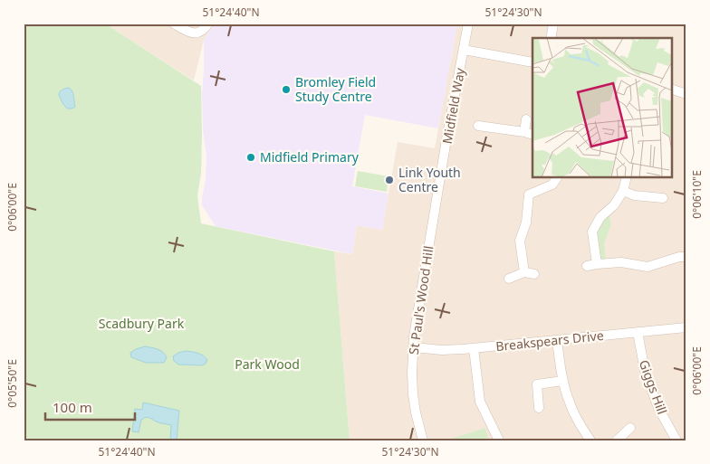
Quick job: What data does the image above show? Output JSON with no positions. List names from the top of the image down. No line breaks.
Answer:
{"streets":{"street":["Midfield Way","St Paul's Wood Hill","Breakspears Drive","Giggs Hill"]},"crossings":[["Midfield Way","St Paul's Wood Hill"],["St Paul's Wood Hill","Breakspears Drive"],["Breakspears Drive","Giggs Hill"]],"parks":["Scadbury Park","Park Wood"],"places":["Bromley Field Study Centre","Midfield Primary","Link Youth Centre"],"scale_bar":"100 m","coordinates":["51°24'40\"N","51°24'30\"N","0°06'10\"E","0°06'00\"E","0°05'50\"E"]}
